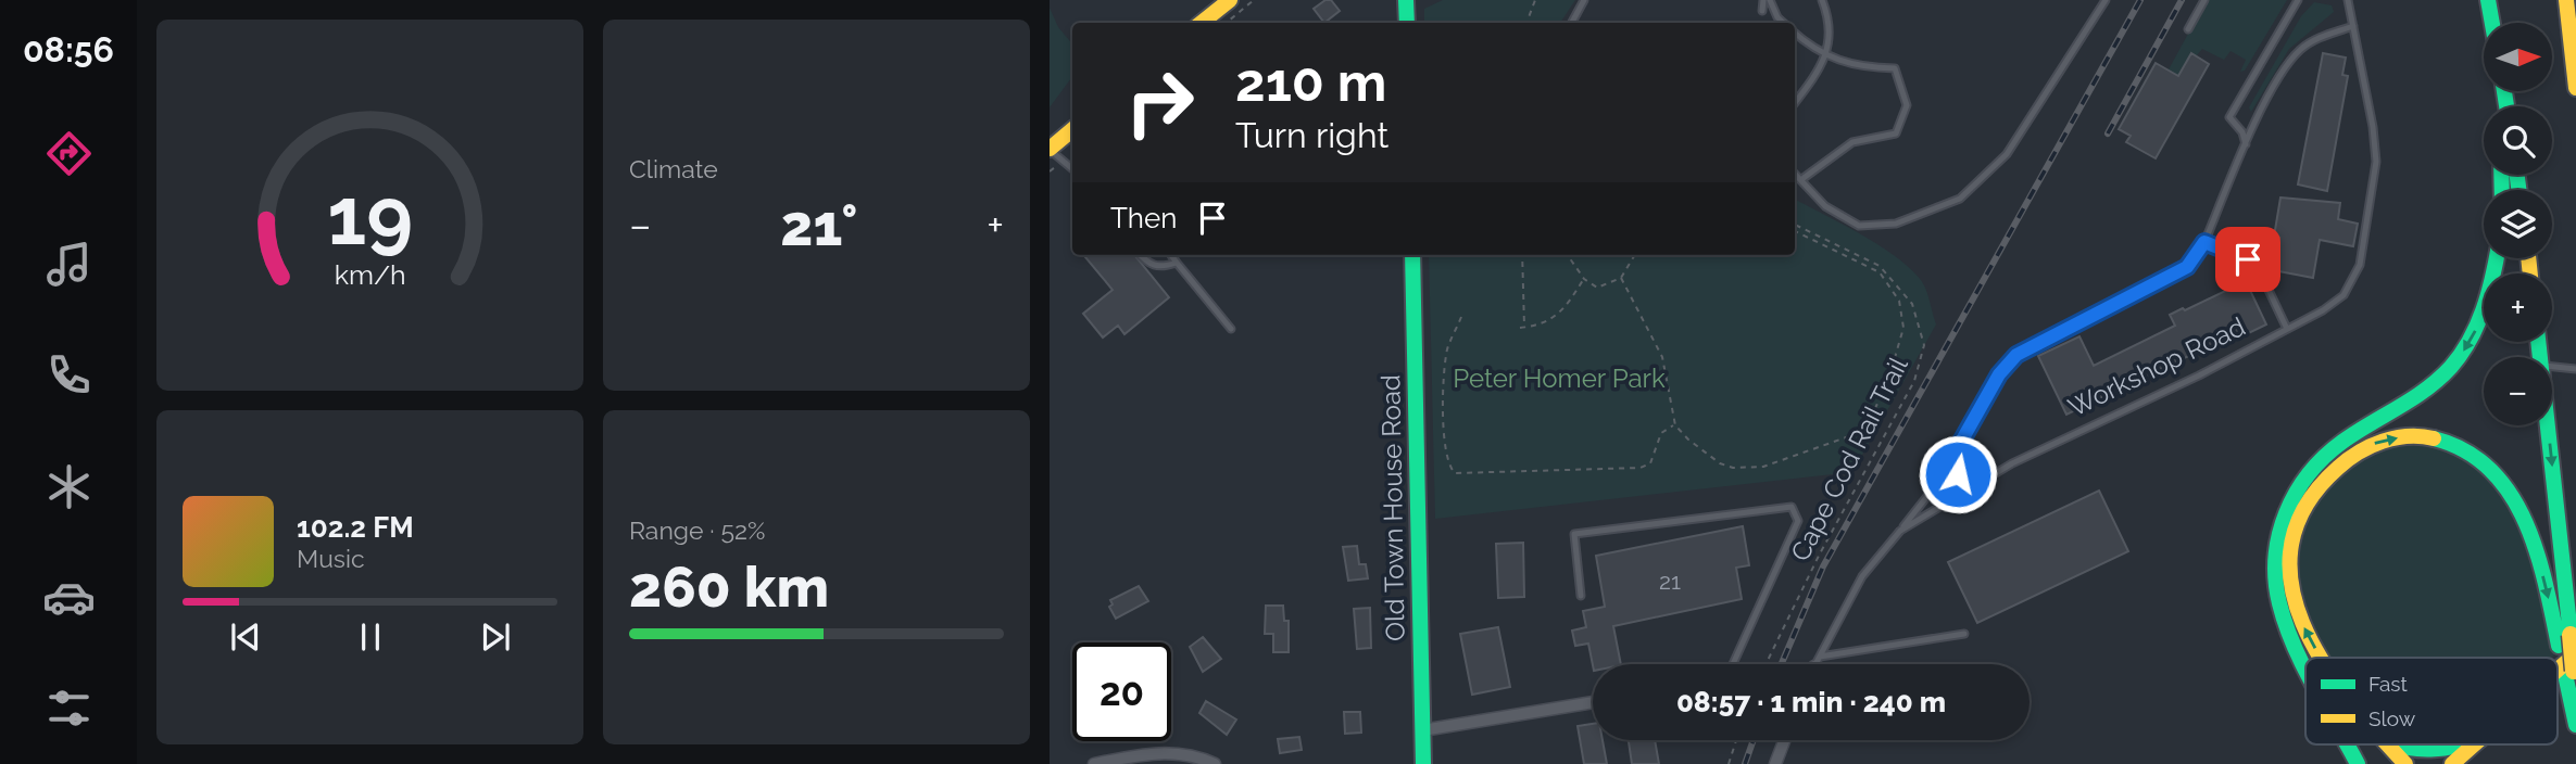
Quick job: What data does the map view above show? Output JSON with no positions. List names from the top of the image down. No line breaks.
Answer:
{"streets":{"main road":["Old Town House Road"],"street":["Workshop Road"],"path":["Cape Cod Rail Trail"]},"parks":["Peter Homer Park"],"house_numbers":["21"],"legend":["Fast","Slow"],"north":"right","page":{"tabs":"08:56","tile":["Climate",["Range · 52%","260 km"]],"map_buttons":["+","−"],"turn":["210 m","Turn right"],"then":"Then","heat":["−","21°","+"],"song":["102.2 FM","Music"],"limit":"20","trip":"08:57 · 1 min · 240 m","gauge":["19","km/h"]}}
